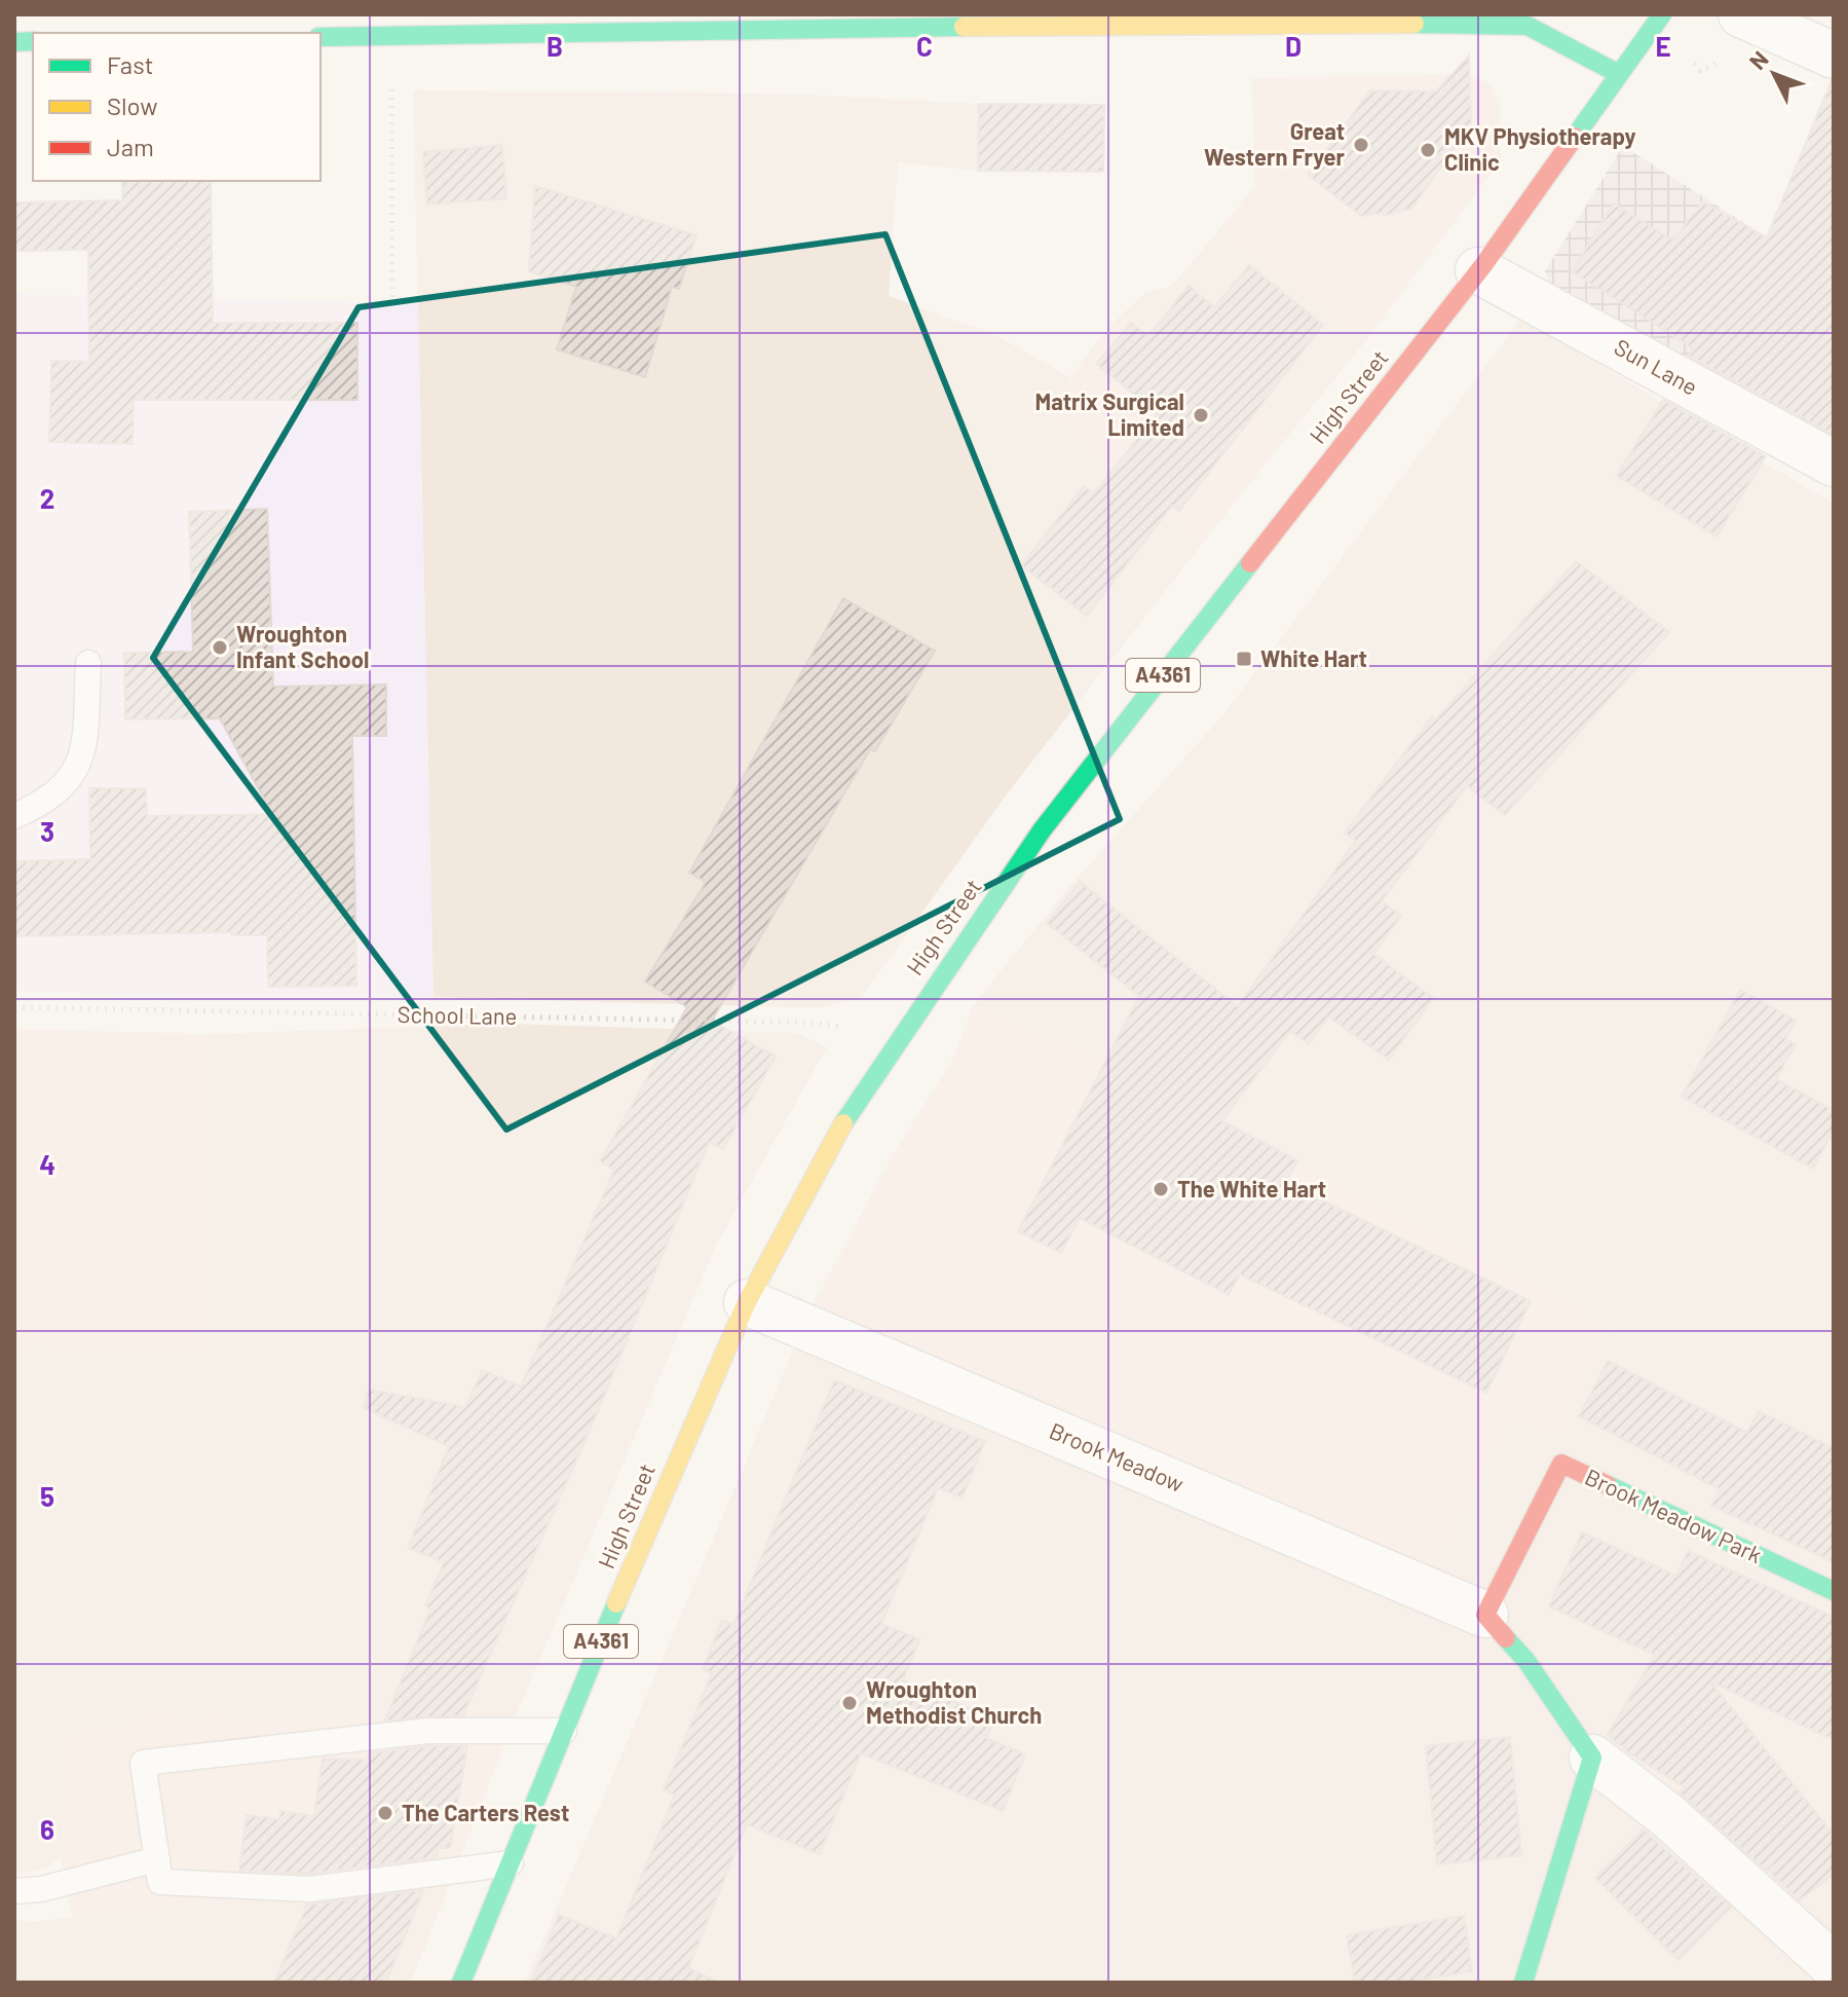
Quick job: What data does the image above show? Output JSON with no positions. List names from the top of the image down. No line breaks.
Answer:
{"streets":{"main road":["High Street","A4361","Brook Meadow Park"],"street":["Sun Lane","Brook Meadow"],"path":["School Lane"]},"crossings":[["Sun Lane","High Street"],["High Street","School Lane"],["High Street","Brook Meadow"],["Brook Meadow","Brook Meadow Park"]],"places":{"other":["Great Western Fryer","MKV Physiotherapy Clinic","Matrix Surgical Limited","Wroughton Infant School","The White Hart","Wroughton Methodist Church","The Carters Rest"],"transit":["White Hart"]},"legend":["Fast","Slow","Jam"],"north":"top left","grid":{"columns":["B","C","D","E"],"rows":["2","3","4","5","6"]}}
